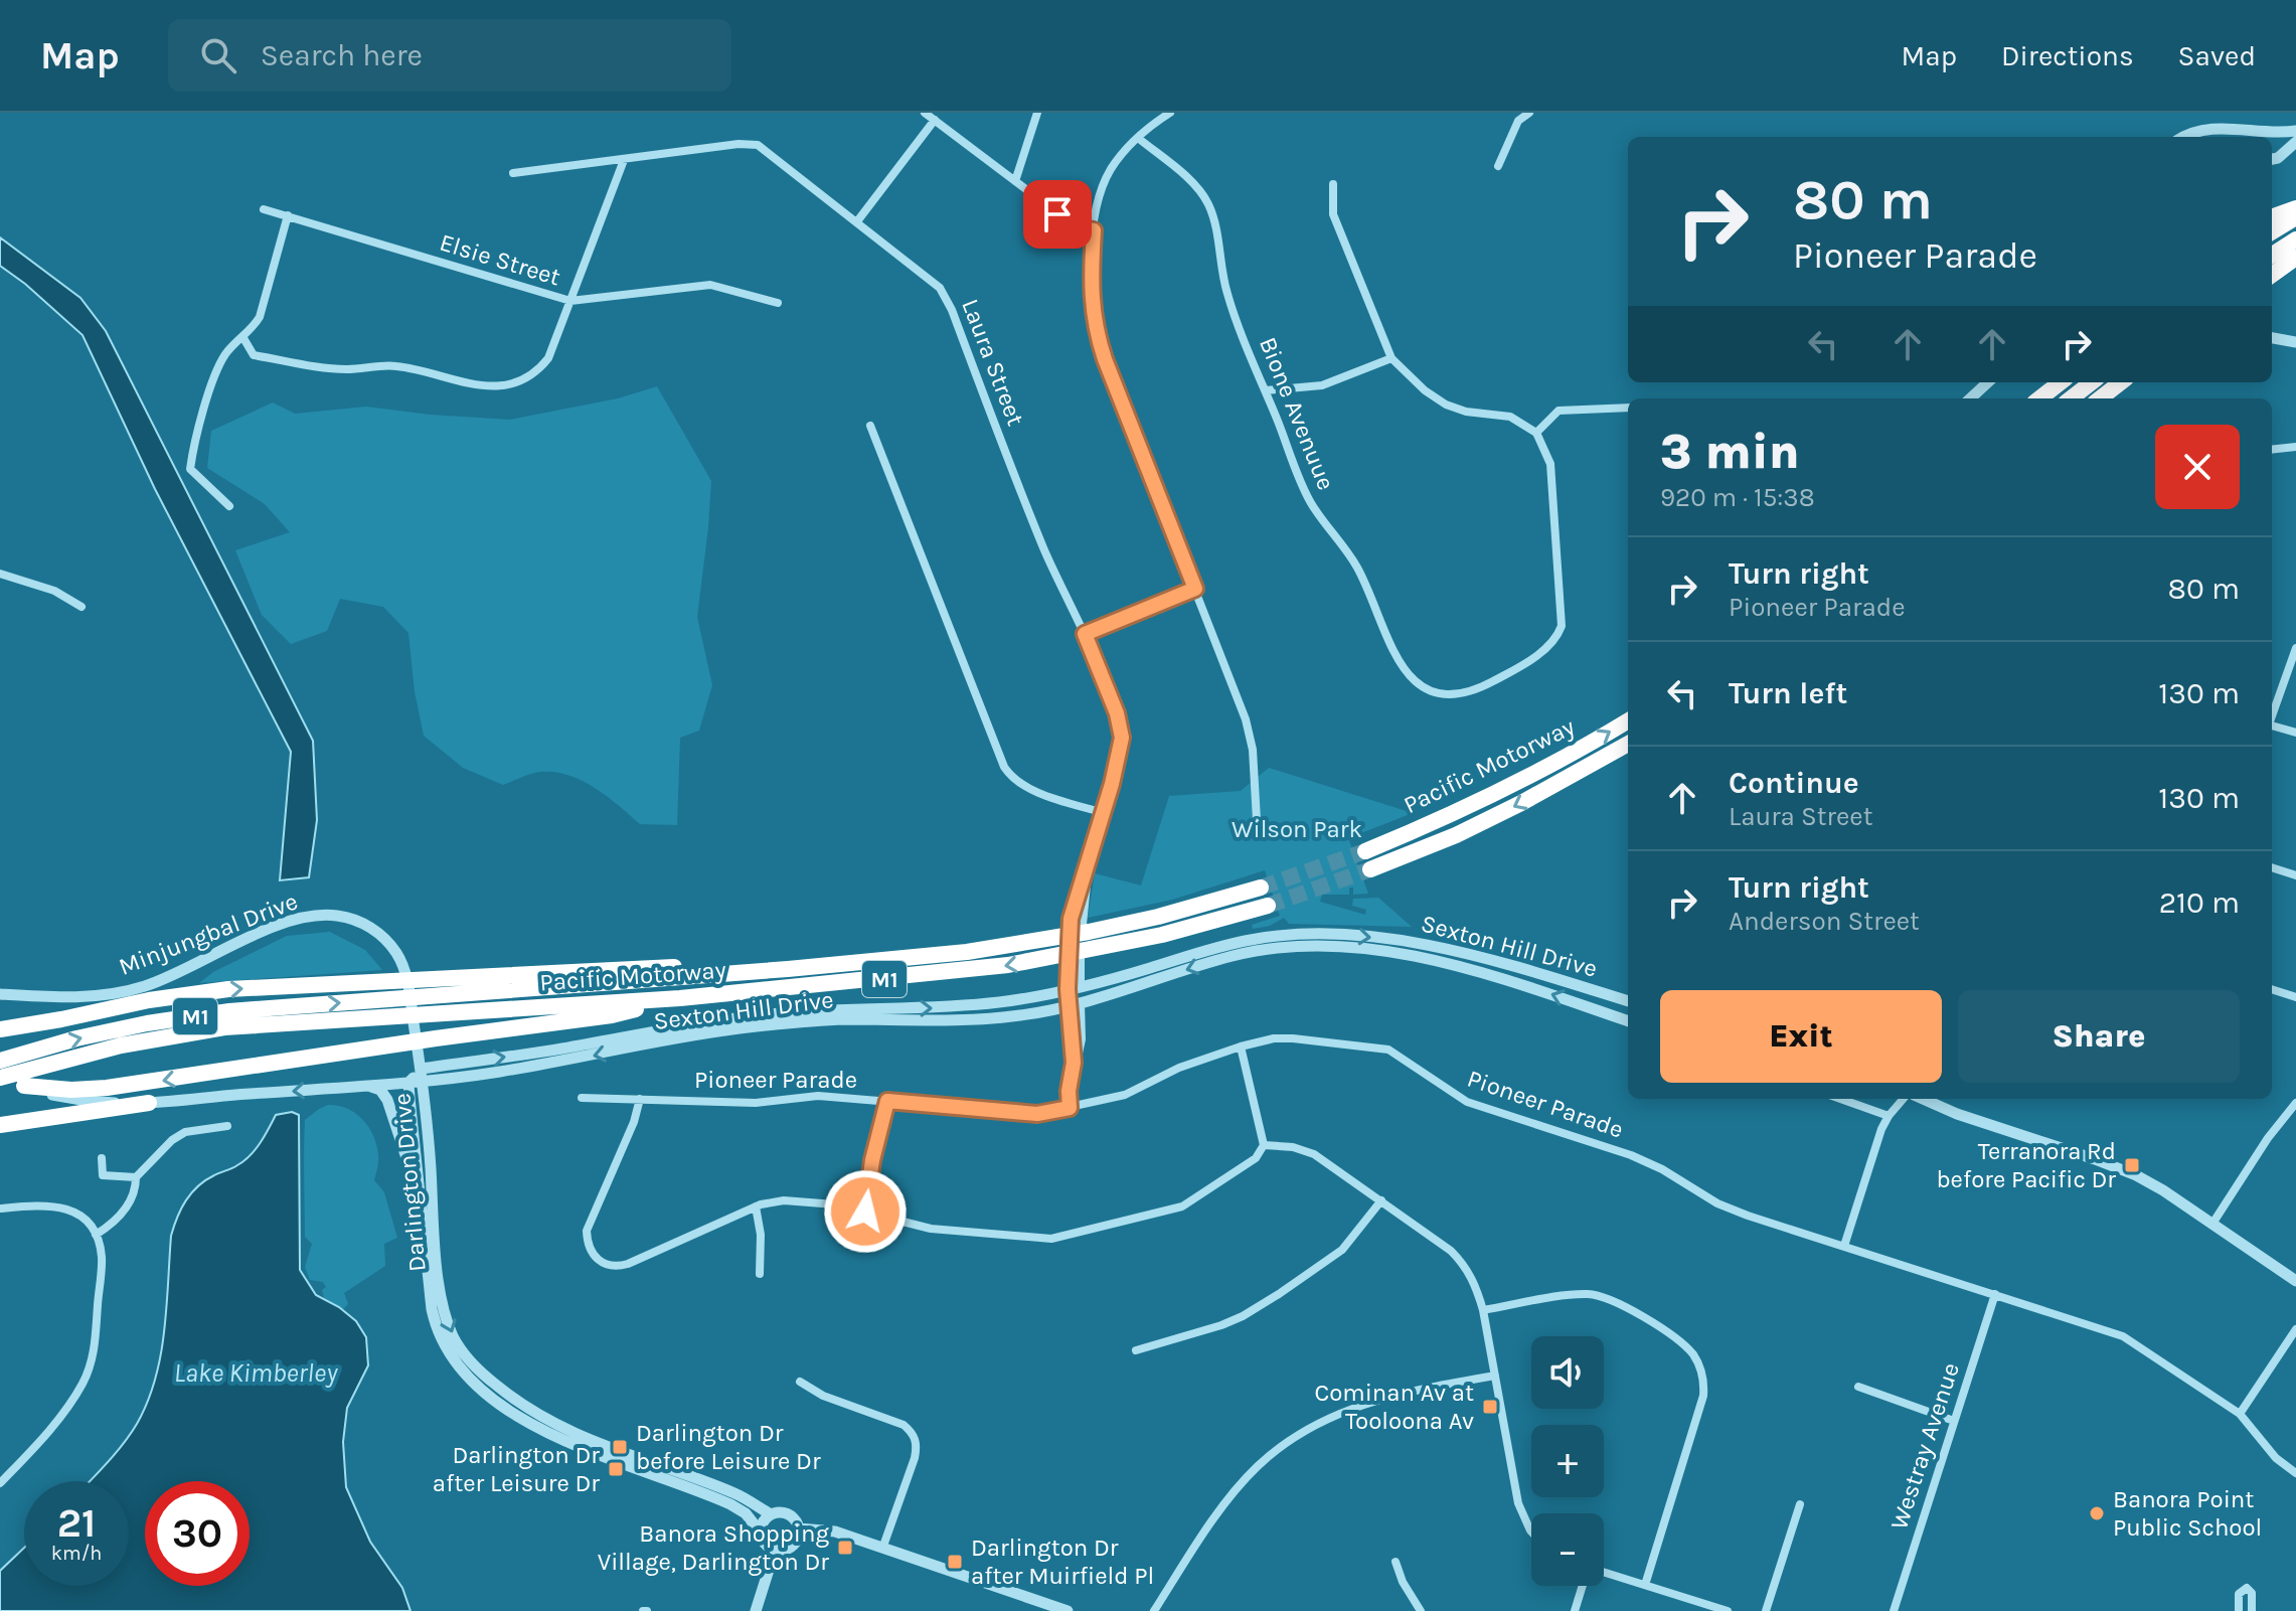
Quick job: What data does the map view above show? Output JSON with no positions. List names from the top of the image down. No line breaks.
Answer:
{"streets":{"highway":["Pacific Motorway","M1"],"street":["Elsie Street","Laura Street","Bione Avenuue","Minjungbal Drive","Sexton Hill Drive","Pioneer Parade","Darlington Drive","Westray Avenue"]},"crossings":[["Laura Street","Sexton Hill Drive"],["Minjungbal Drive","Sexton Hill Drive"],["Minjungbal Drive","Darlington Drive"],["Sexton Hill Drive","Darlington Drive"],["Pioneer Parade","Westray Avenue"]],"water":["Lake Kimberley"],"parks":["Wilson Park"],"places":{"transit":["Terranora Rd before Pacific Dr","Cominan Av at Tooloona Av","Darlington Dr before Leisure Dr","Darlington Dr after Leisure Dr","Banora Shopping Village, Darlington Dr","Darlington Dr after Muirfield Pl"],"other":["Banora Point Public School"]},"page":{"header":"Map","search":"Search here","nav":["Map","Directions","Saved"],"turn":["80 m","Pioneer Parade"],"heading":["3 min","920 m · 15:38"],"list":[{"name":"Turn right","note":"Pioneer Parade","value":"80 m"},{"name":"Turn left","value":"130 m"},{"name":"Continue","note":"Laura Street","value":"130 m"},{"name":"Turn right","note":"Anderson Street","value":"210 m"}],"buttons":["Exit","Share"],"map_buttons":["+","−"],"speed":"21 km/h","limit":"30"}}
